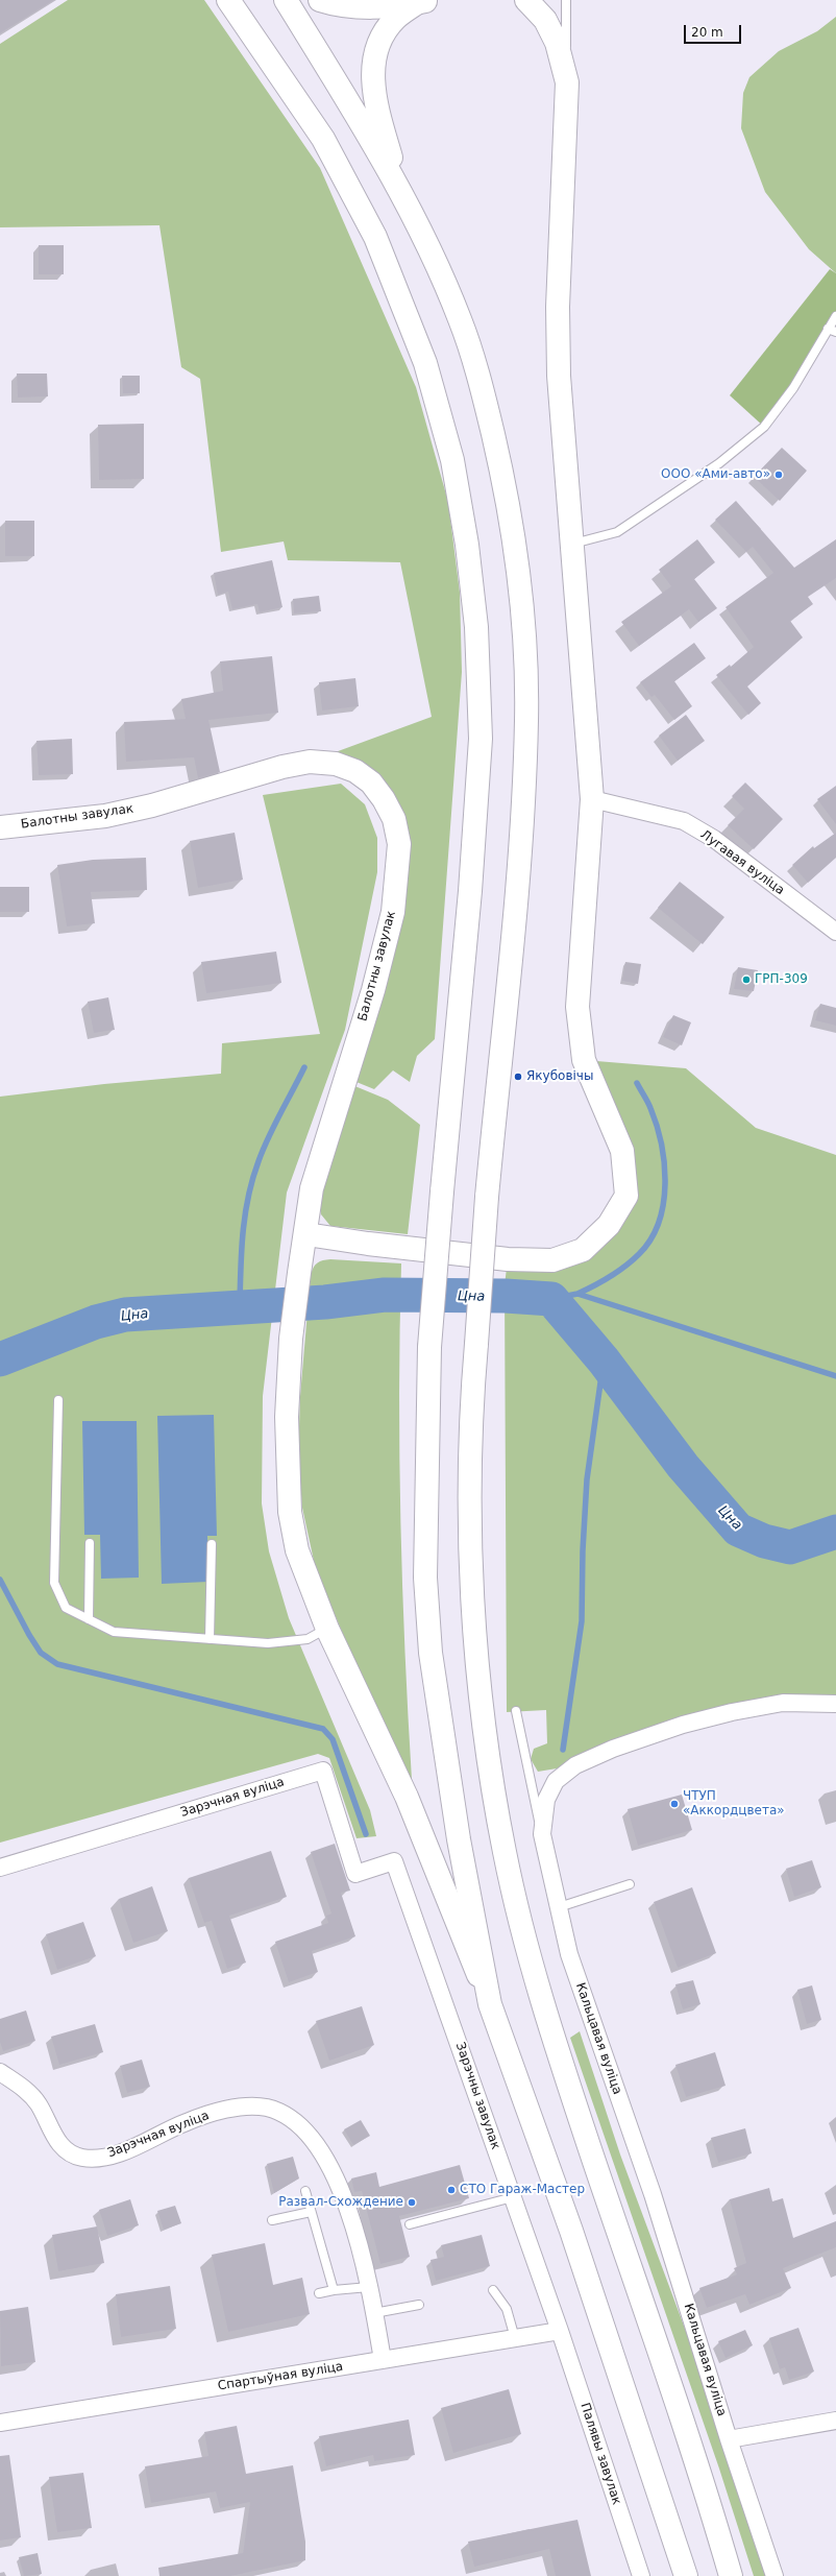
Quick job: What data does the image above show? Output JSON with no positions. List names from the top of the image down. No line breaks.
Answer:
{"streets":{"main road":["Балотны завулак"],"street":["Лугавая вуліца","Зарэчная вуліца","Кальцавая вуліца","Зарэчны завулак","Спартыўная вуліца","Палявы завулак"]},"crossings":[["Зарэчная вуліца","Зарэчны завулак"],["Зарэчная вуліца","Спартыўная вуліца"],["Зарэчны завулак","Спартыўная вуліца"],["Зарэчны завулак","Палявы завулак"],["Спартыўная вуліца","Палявы завулак"]],"water":["Цна"],"places":["ООО «Ами-авто»","ГРП-309","Якубовічы","ЧТУП «Аккордцвета»","СТО Гараж-Мастер","Развал-Схождение"],"scale_bar":"20 m"}
